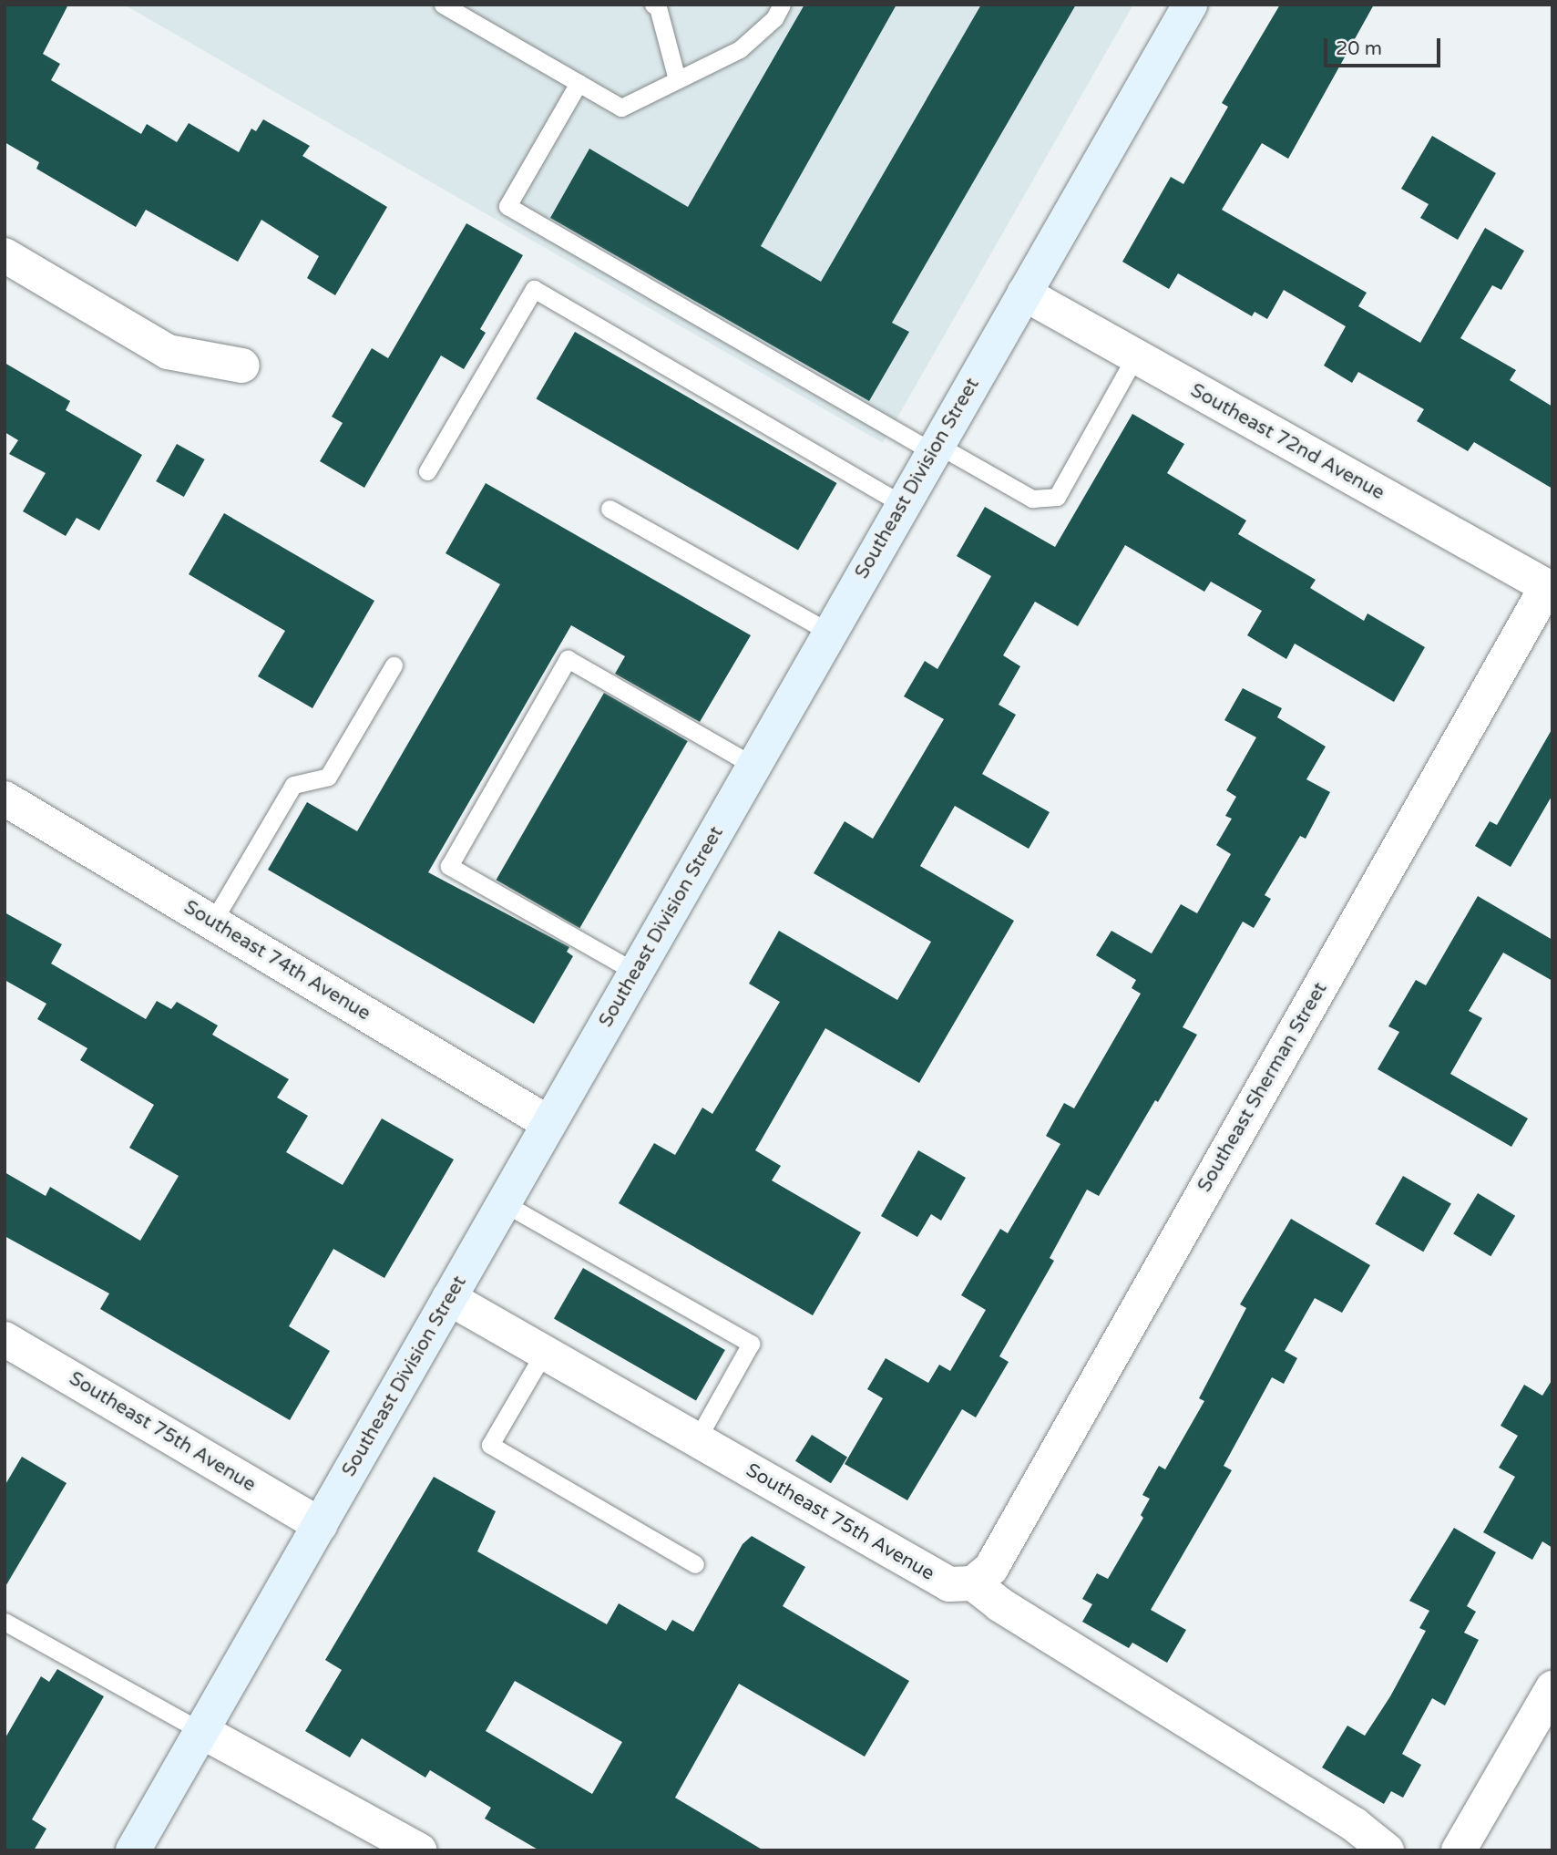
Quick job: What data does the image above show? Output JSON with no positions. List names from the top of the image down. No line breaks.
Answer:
{"streets":{"main road":["Southeast Division Street"],"street":["Southeast 72nd Avenue","Southeast 74th Avenue","Southeast Sherman Street","Southeast 75th Avenue"]},"crossings":[["Southeast 72nd Avenue","Southeast Division Street"],["Southeast 72nd Avenue","Southeast Sherman Street"],["Southeast Division Street","Southeast 74th Avenue"],["Southeast Division Street","Southeast 75th Avenue"],["Southeast Sherman Street","Southeast 75th Avenue"]],"scale_bar":"20 m"}
